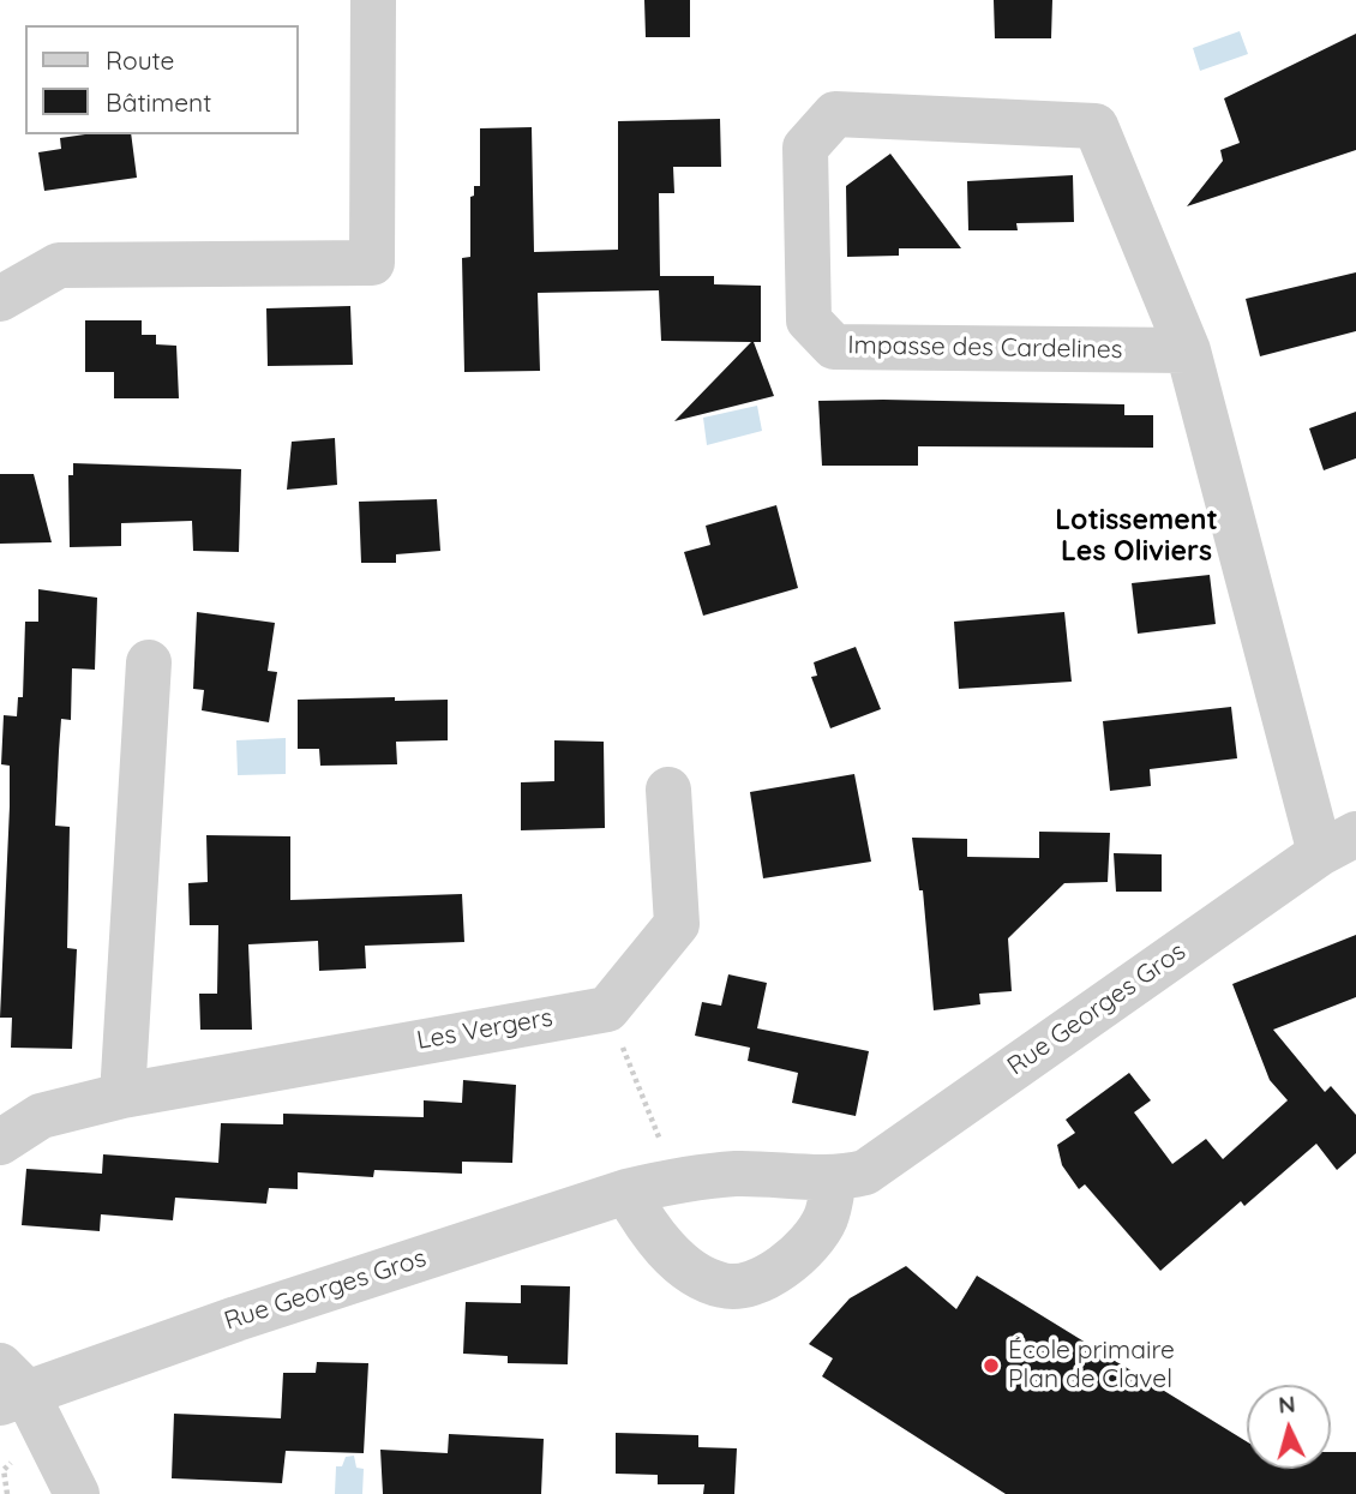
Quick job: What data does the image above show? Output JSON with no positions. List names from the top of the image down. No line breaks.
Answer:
{"streets":{"street":["Impasse des Cardelines","Rue Georges Gros","Les Vergers"]},"crossings":[["Impasse des Cardelines","Rue Georges Gros"]],"districts":["Lotissement Les Oliviers"],"places":["École primaire Plan de Clavel"],"legend":["Route","Bâtiment"],"north":"top"}
